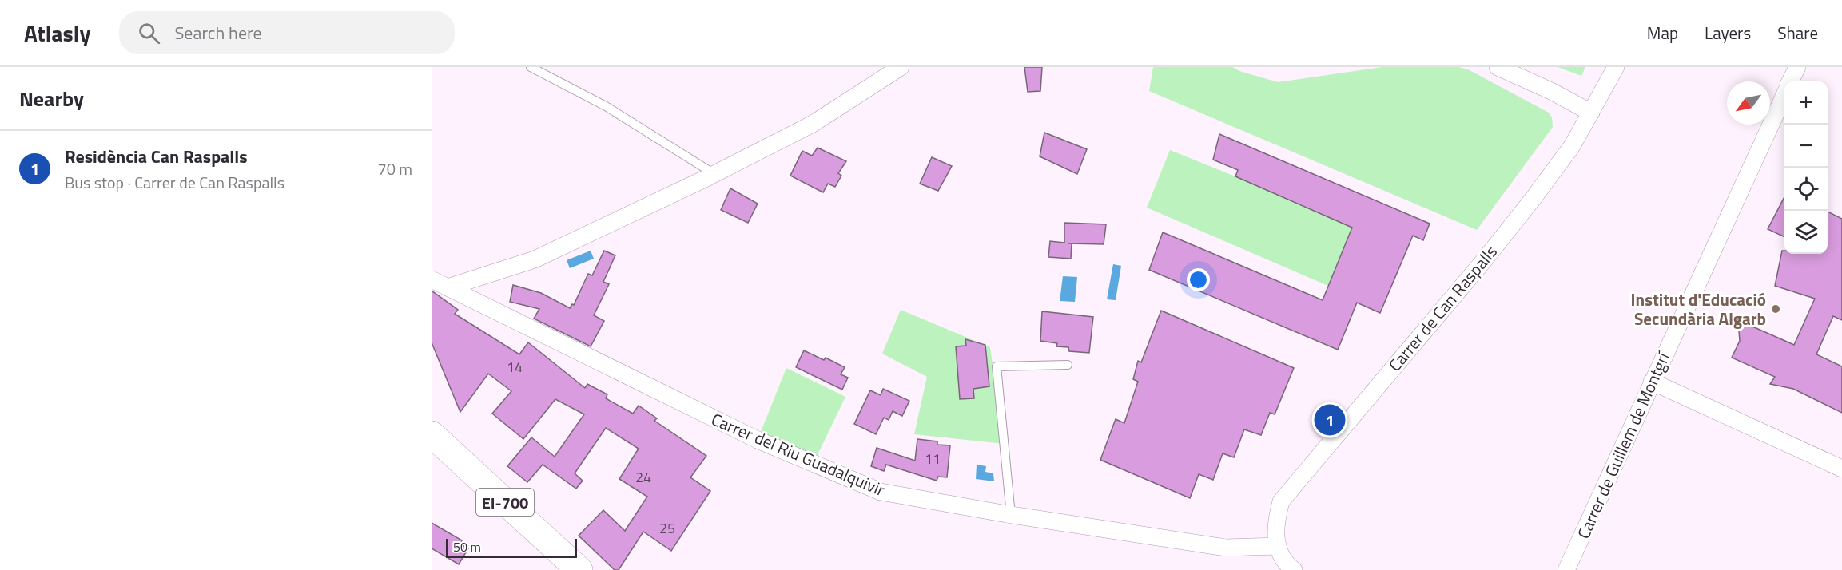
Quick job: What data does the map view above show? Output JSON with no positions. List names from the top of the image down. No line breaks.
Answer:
{"streets":{"main road":["EI-700"],"street":["Carrer de Can Raspalls","Carrer de Guillem de Montgrí","Carrer del Riu Guadalquivir"]},"crossings":[["Carrer de Can Raspalls","Carrer del Riu Guadalquivir"]],"places":["Institut d'Educació Secundària Algarb"],"house_numbers":["14","11","24","25"],"scale_bar":"50 m","north":"bottom left","page":{"header":"Atlasly","search":"Search here","nav":["Map","Layers","Share"],"heading":"Nearby","map_buttons":["+","−"],"list":[{"mark":"1","name":"Residència Can Raspalls","note":"Bus stop · Carrer de Can Raspalls","value":"70 m"}],"pins":"1","scale":"50 m"}}
